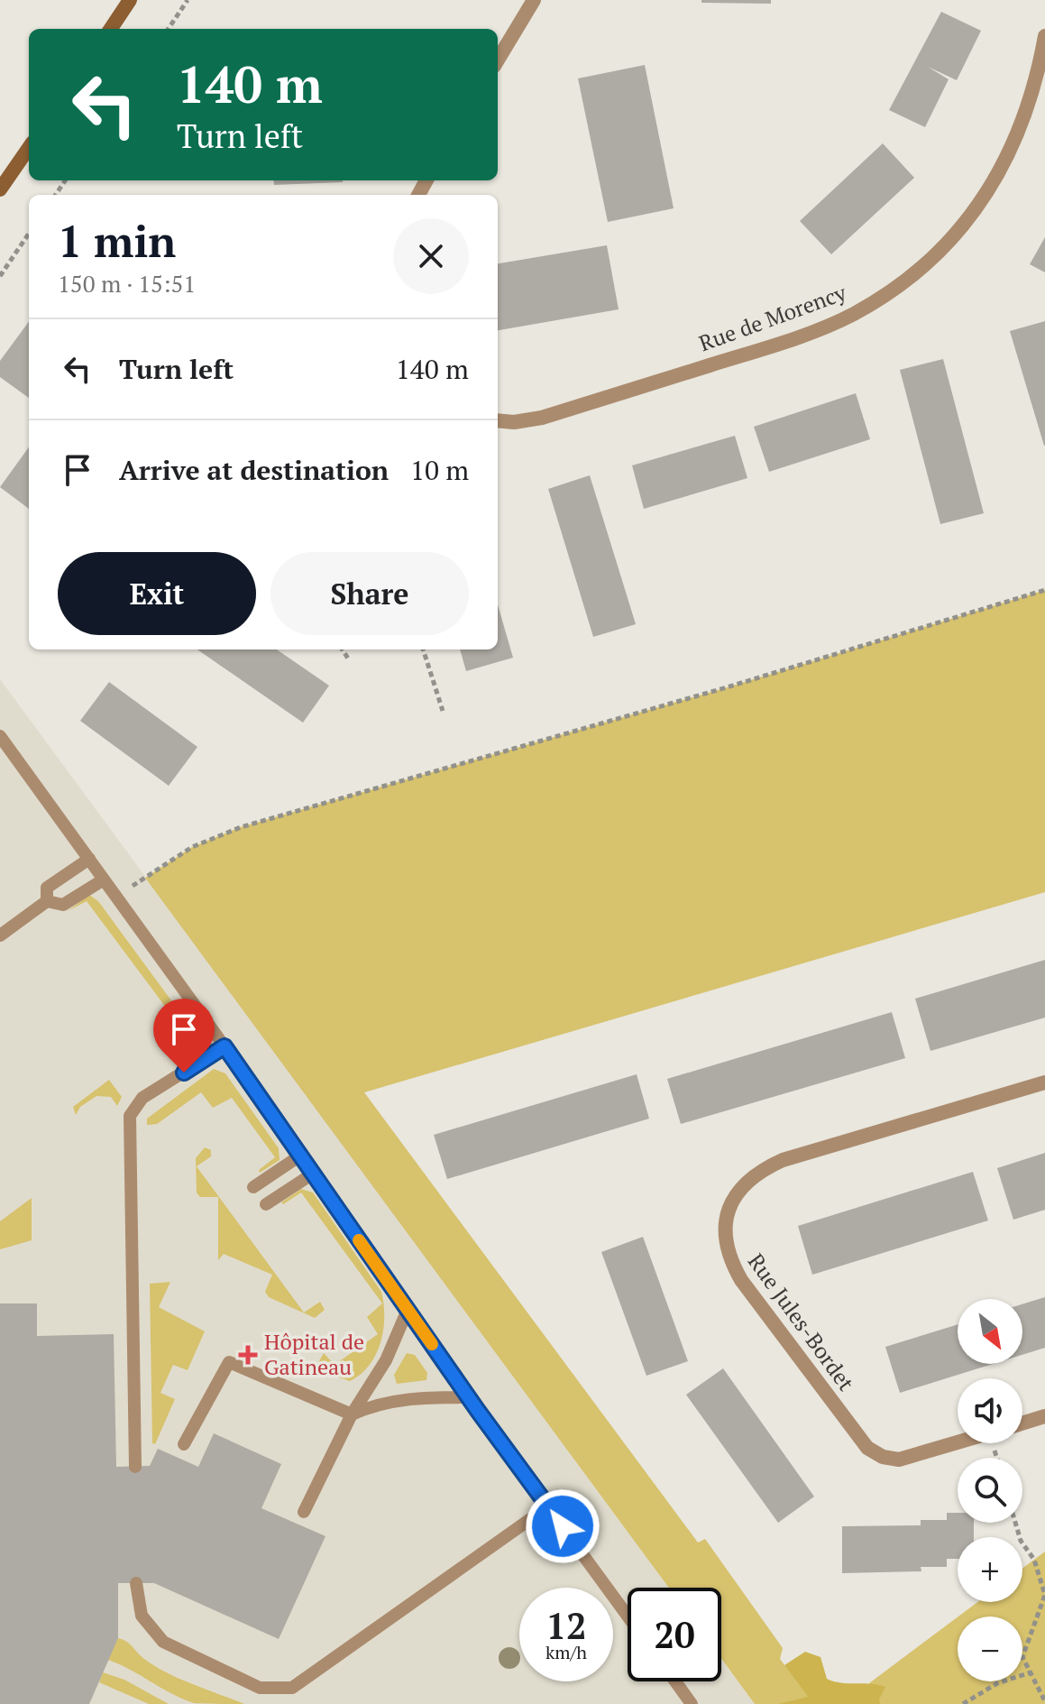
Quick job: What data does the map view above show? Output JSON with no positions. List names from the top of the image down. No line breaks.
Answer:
{"streets":{"street":["Rue de Morency","Rue Jules-Bordet"]},"places":{"health":["Hôpital de Gatineau"]},"north":"bottom right","page":{"turn":["140 m","Turn left"],"heading":["1 min","150 m · 15:51"],"list":[{"name":"Turn left","value":"140 m"},{"name":"Arrive at destination","value":"10 m"}],"buttons":["Exit","Share"],"map_buttons":["+","−"],"speed":"12 km/h","limit":"20"}}
